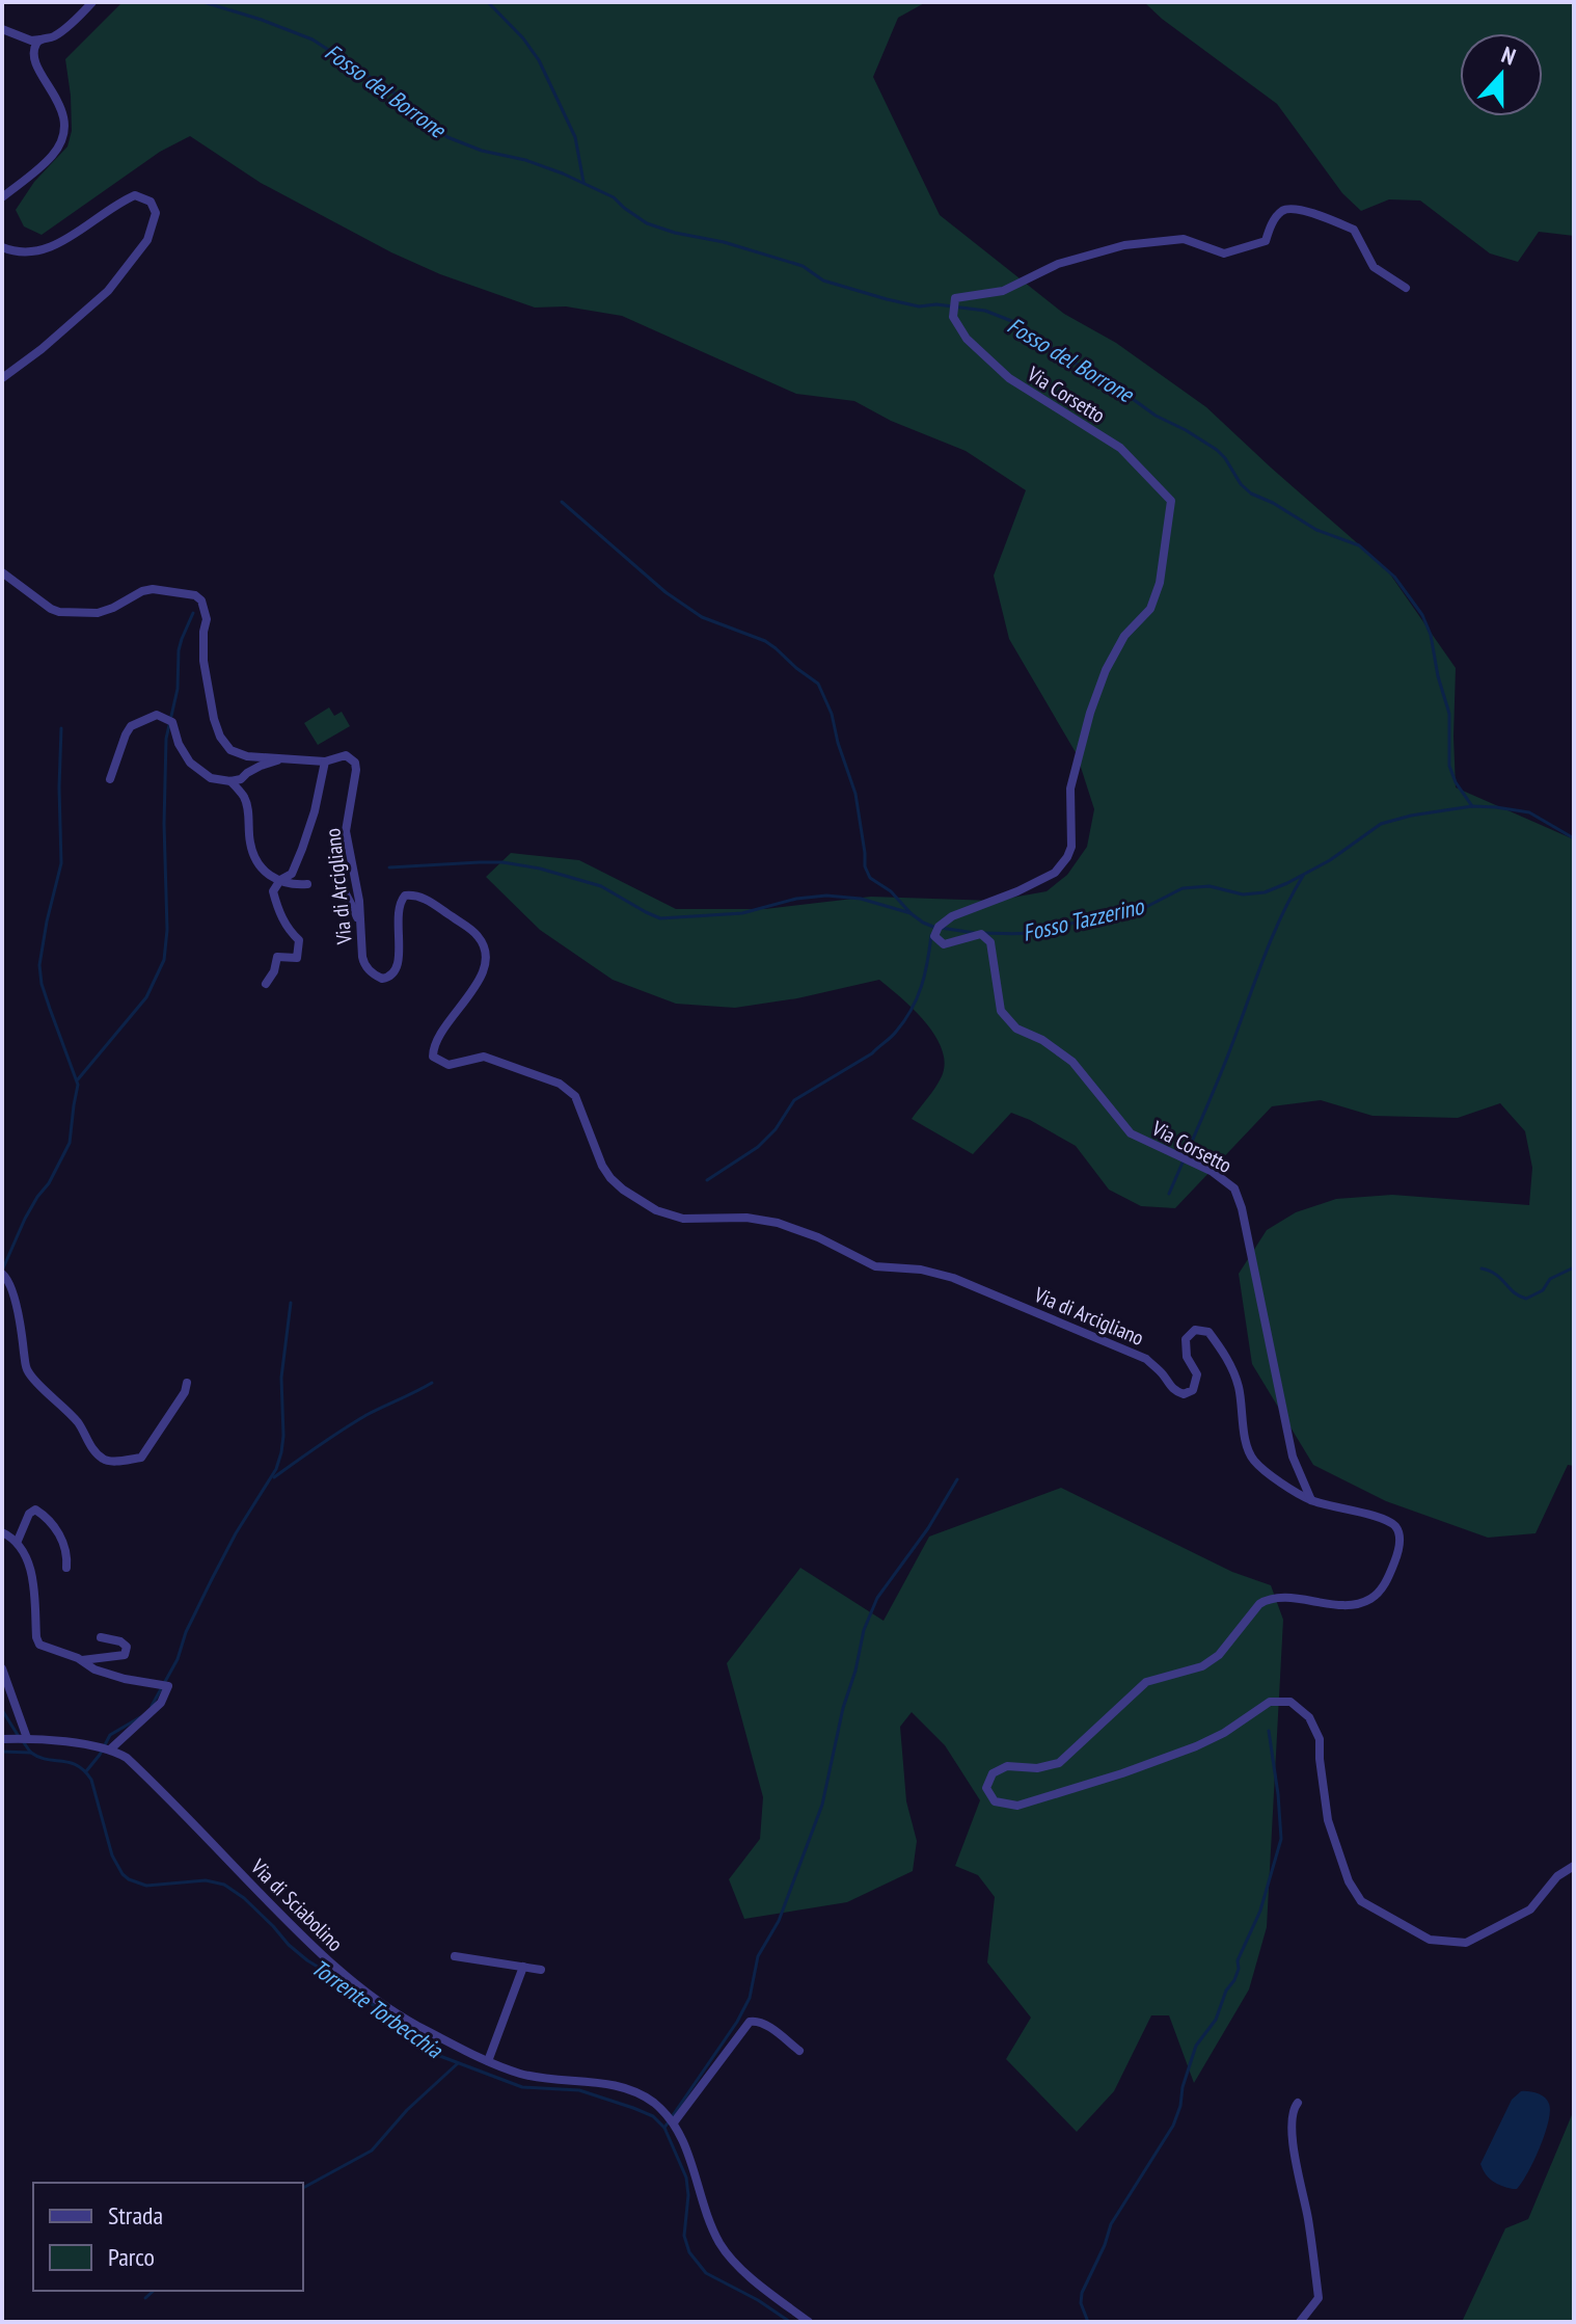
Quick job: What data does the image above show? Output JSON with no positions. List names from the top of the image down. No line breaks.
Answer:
{"streets":{"street":["Via Corsetto","Via di Arcigliano","Via di Sciabolino"]},"crossings":[["Via Corsetto","Via di Arcigliano"]],"water":["Fosso del Borrone","Fosso Tazzerino","Torrente Torbecchia"],"legend":["Strada","Parco"],"north":"top"}
